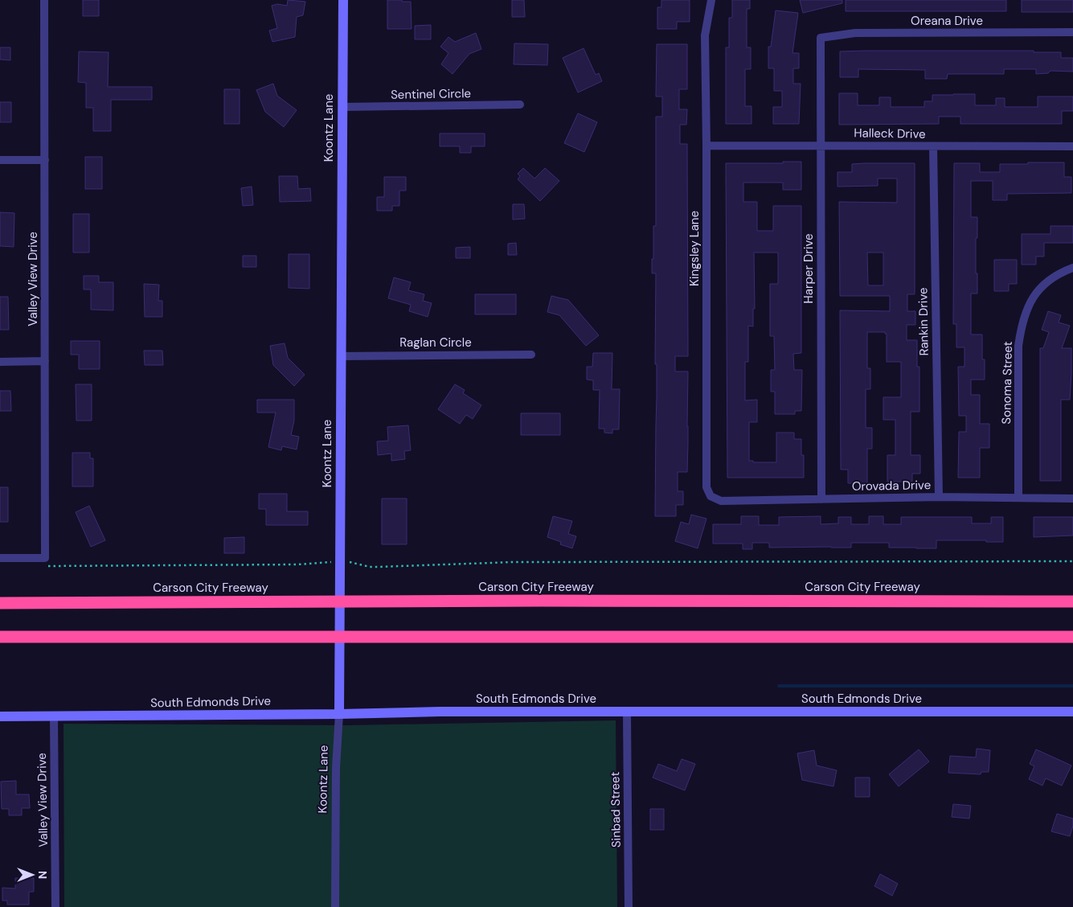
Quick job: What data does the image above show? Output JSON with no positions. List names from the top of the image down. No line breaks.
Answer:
{"streets":{"highway":["Carson City Freeway"],"street":["Oreana Drive","Sentinel Circle","Koontz Lane","Halleck Drive","Kingsley Lane","Harper Drive","Valley View Drive","Rankin Drive","Raglan Circle","Sonoma Street","Orovada Drive","South Edmonds Drive","Sinbad Street"]},"crossings":[["Oreana Drive","Harper Drive"],["Sentinel Circle","Koontz Lane"],["Koontz Lane","Raglan Circle"],["Koontz Lane","South Edmonds Drive"],["Halleck Drive","Kingsley Lane"],["Halleck Drive","Harper Drive"],["Halleck Drive","Rankin Drive"],["Kingsley Lane","Orovada Drive"],["Harper Drive","Orovada Drive"],["Valley View Drive","South Edmonds Drive"],["Rankin Drive","Orovada Drive"],["Sonoma Street","Orovada Drive"],["South Edmonds Drive","Sinbad Street"]],"north":"right"}
